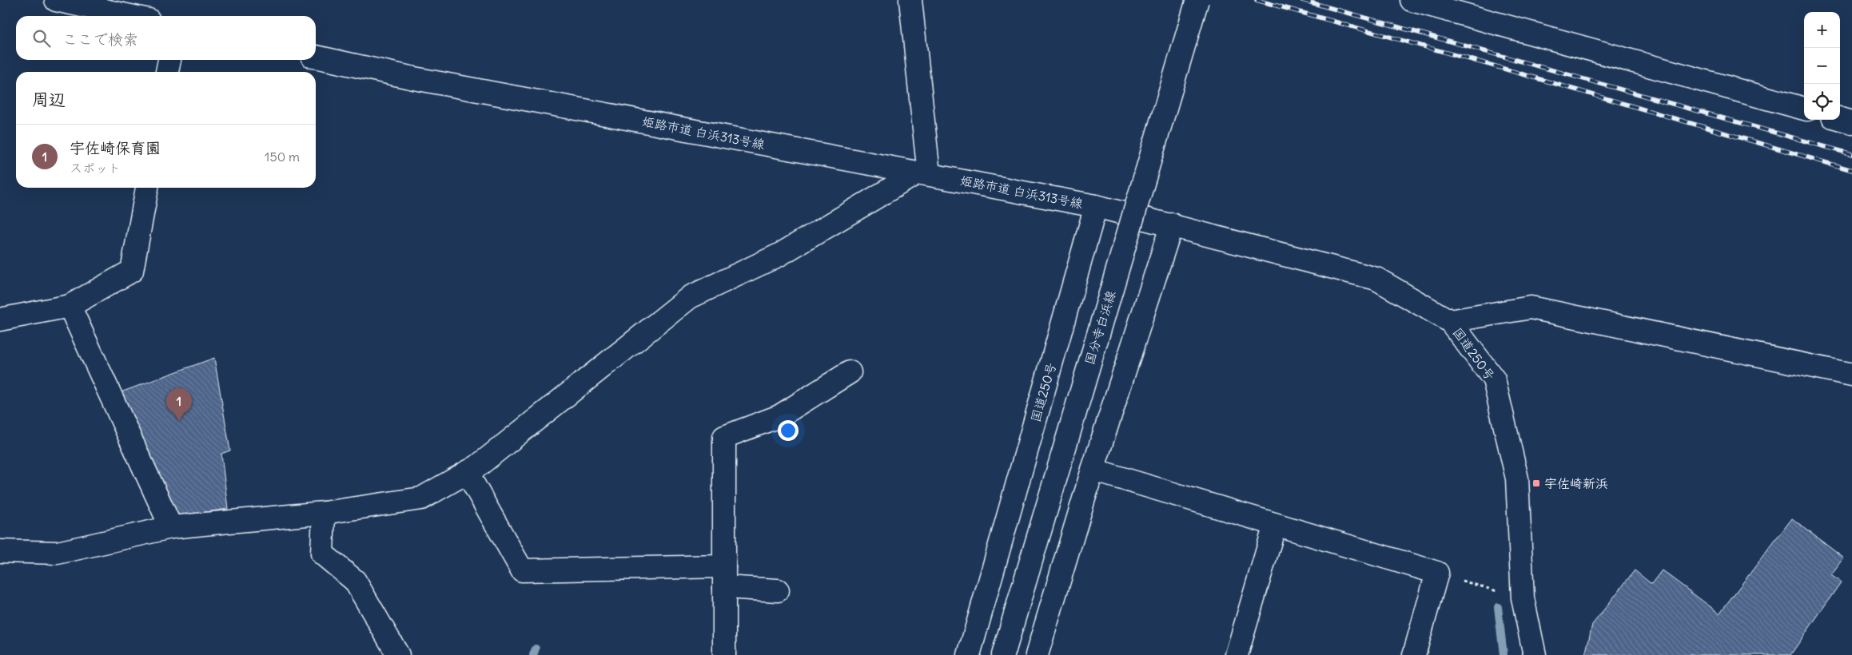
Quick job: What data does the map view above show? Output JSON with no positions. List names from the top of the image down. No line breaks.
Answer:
{"streets":{"main road":["姫路市道 白浜313号線","国分寺白浜線","国道250号"]},"crossings":[["姫路市道 白浜313号線","国道250号"]],"places":{"transit":["宇佐崎新浜"]},"page":{"map_buttons":["+","−"],"search":"ここで検索","heading":"周辺","list":[{"mark":"1","name":"宇佐崎保育園","note":"スポット","value":"150 m"}],"pins":"1"}}
